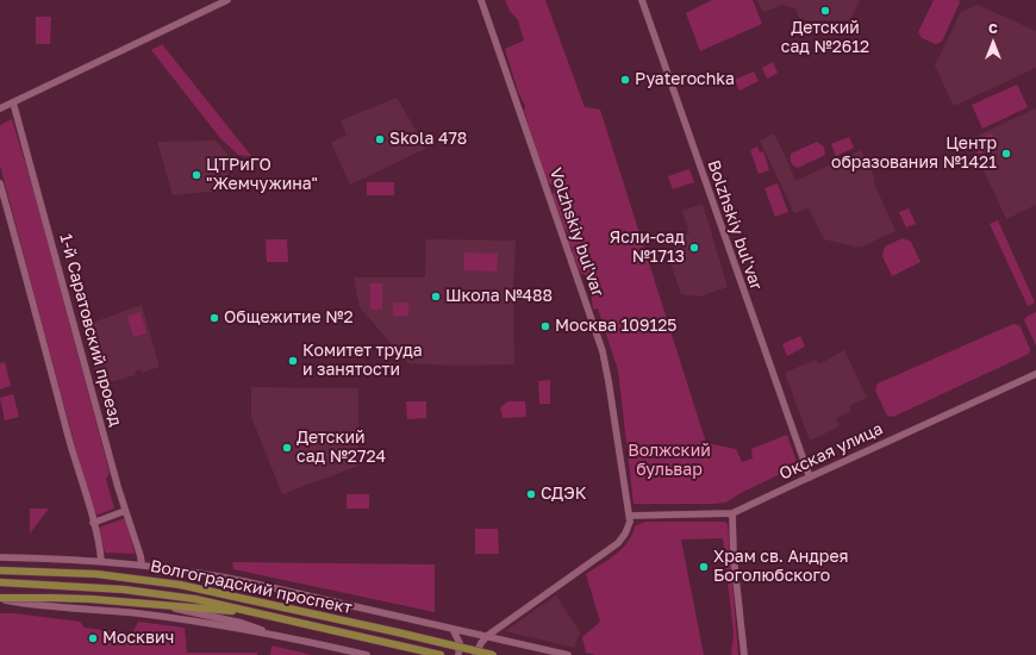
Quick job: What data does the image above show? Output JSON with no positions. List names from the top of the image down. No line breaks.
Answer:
{"streets":{"main road":["Volzhskiy bul'var","1-й Саратовский проезд","Окская улица","Волгоградский проспект"]},"crossings":[["Volzhskiy bul'var","Окская улица"]],"parks":["Волжский бульвар"],"places":["Детский сад №2612","Pyaterochka","Skola 478","Центр образования №1421","ЦТРиГО \"Жемчужина\"","Ясли-сад №1713","Школа №488","Общежитие №2","Москва 109125","Комитет труда и занятости","Детский сад №2724","СДЭК","Храм св. Андрея Боголюбского","Москвич"],"north":"top"}
